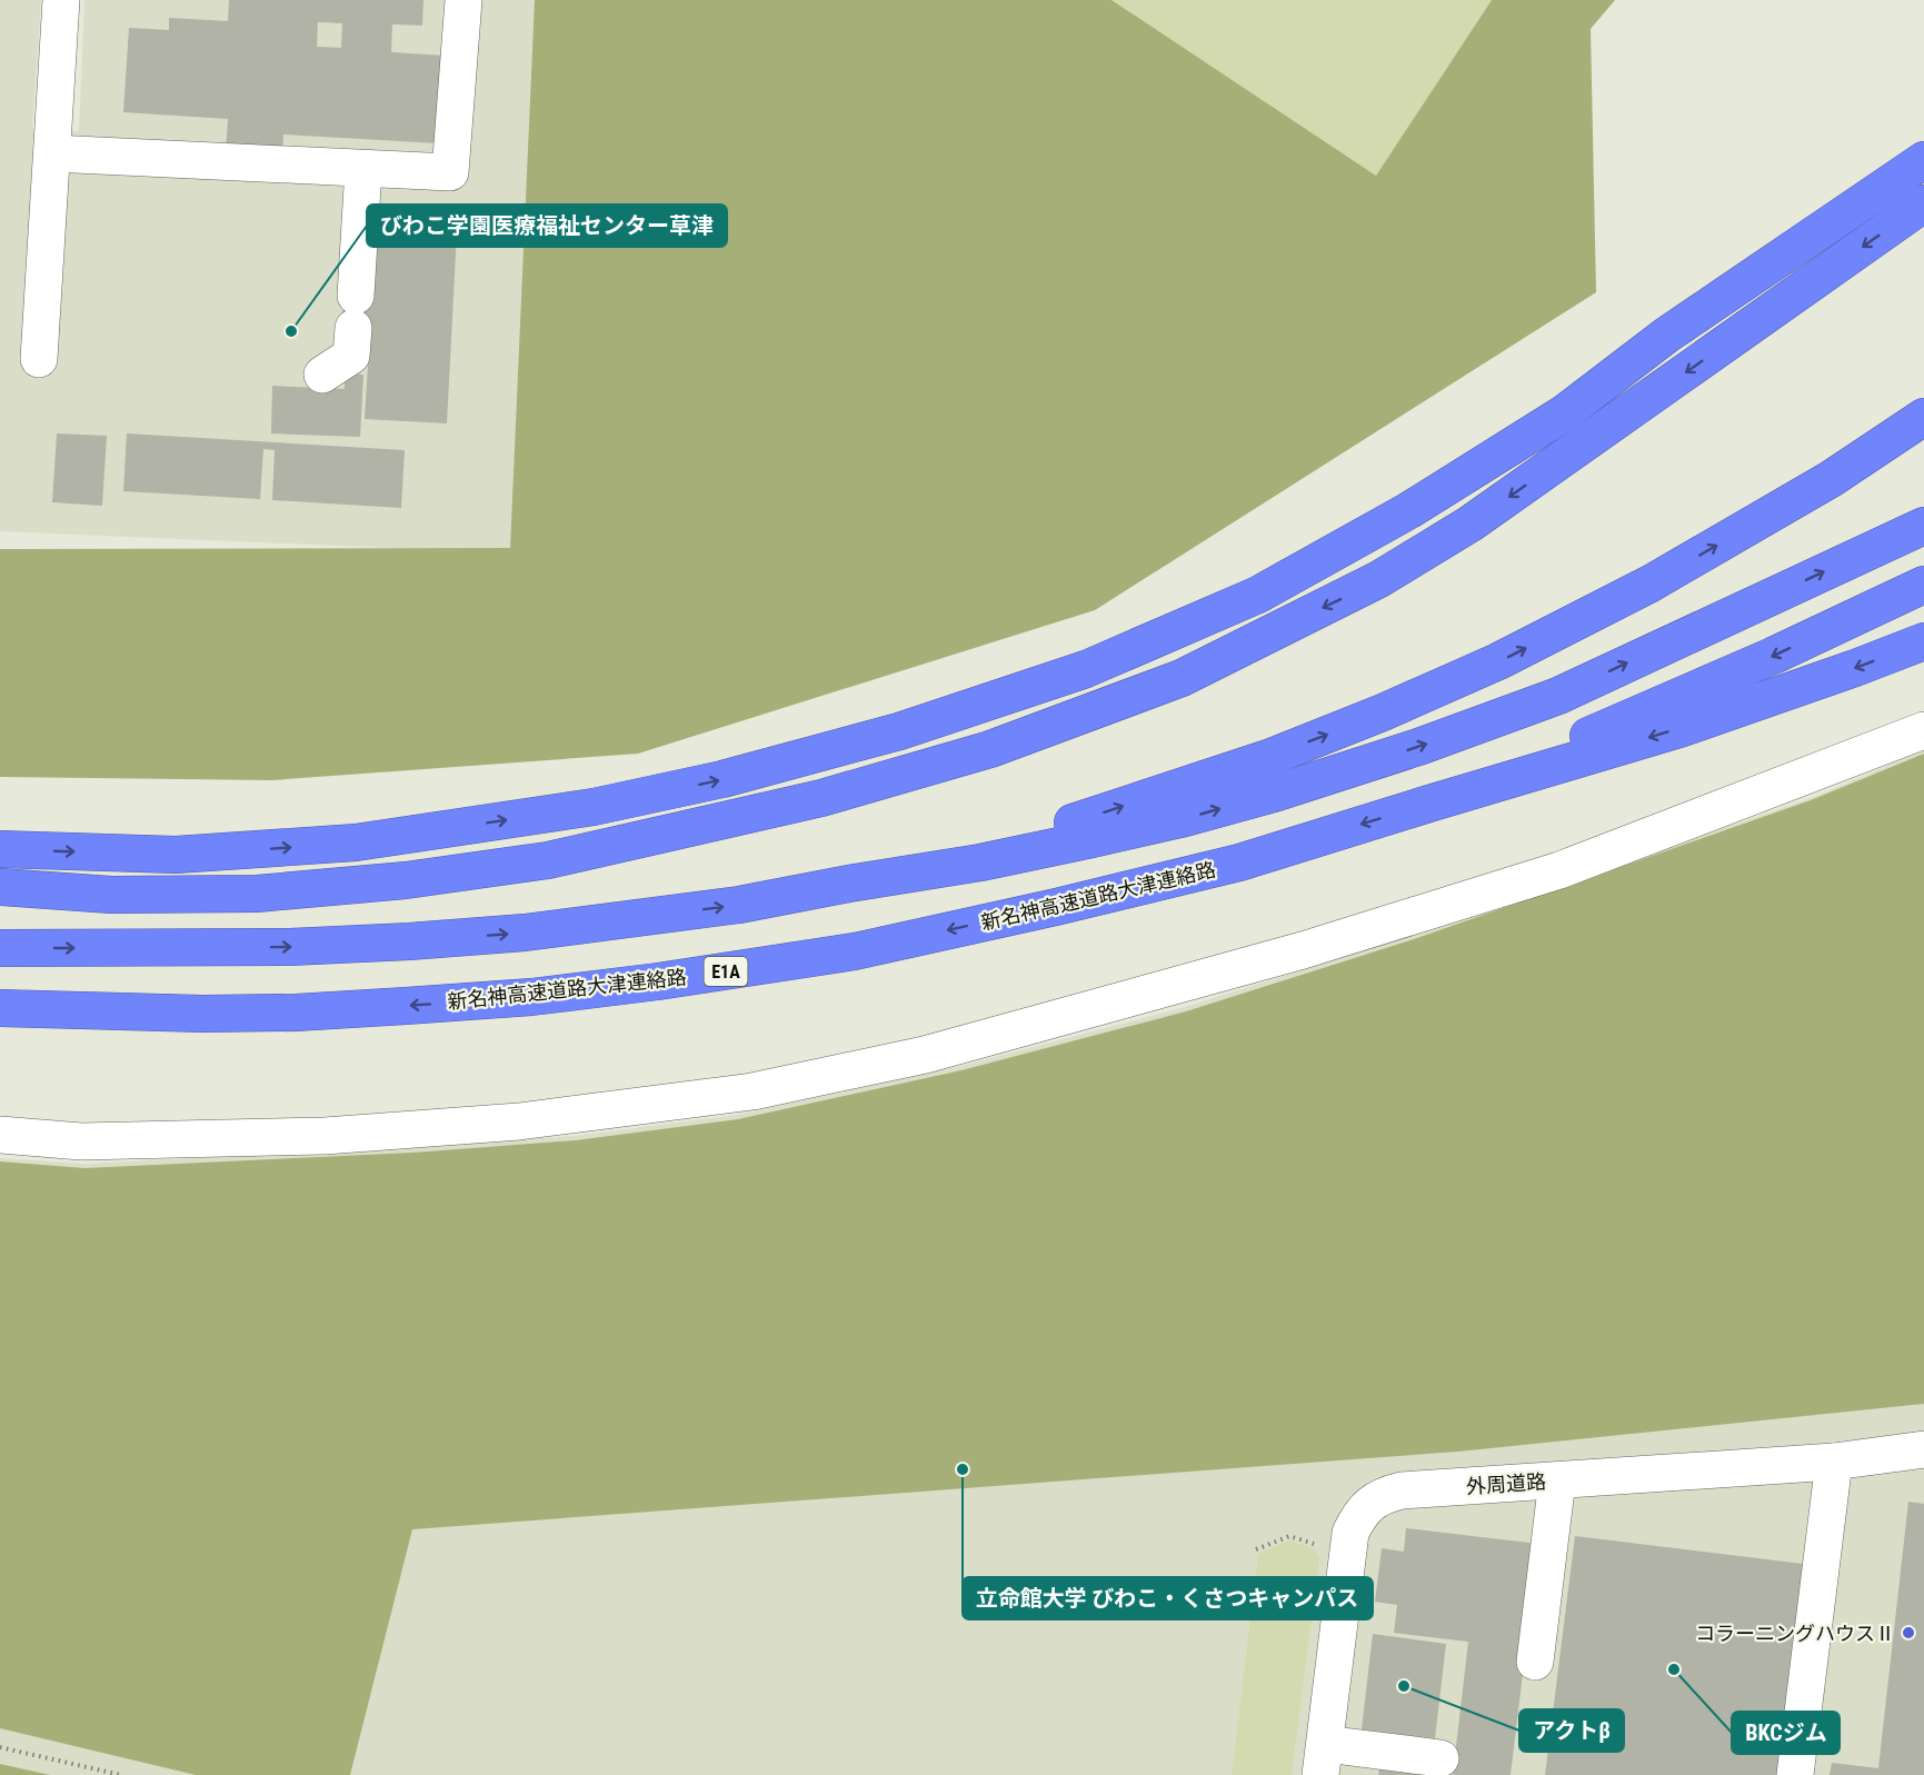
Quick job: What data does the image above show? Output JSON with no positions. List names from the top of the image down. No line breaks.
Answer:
{"streets":{"highway":["新名神高速道路大津連絡路","E1A"],"street":["外周道路"]},"places":["びわこ学園医療福祉センター草津","立命館大学 びわこ・くさつキャンパス","コラーニングハウスⅡ","BKCジム","アクトβ"]}
